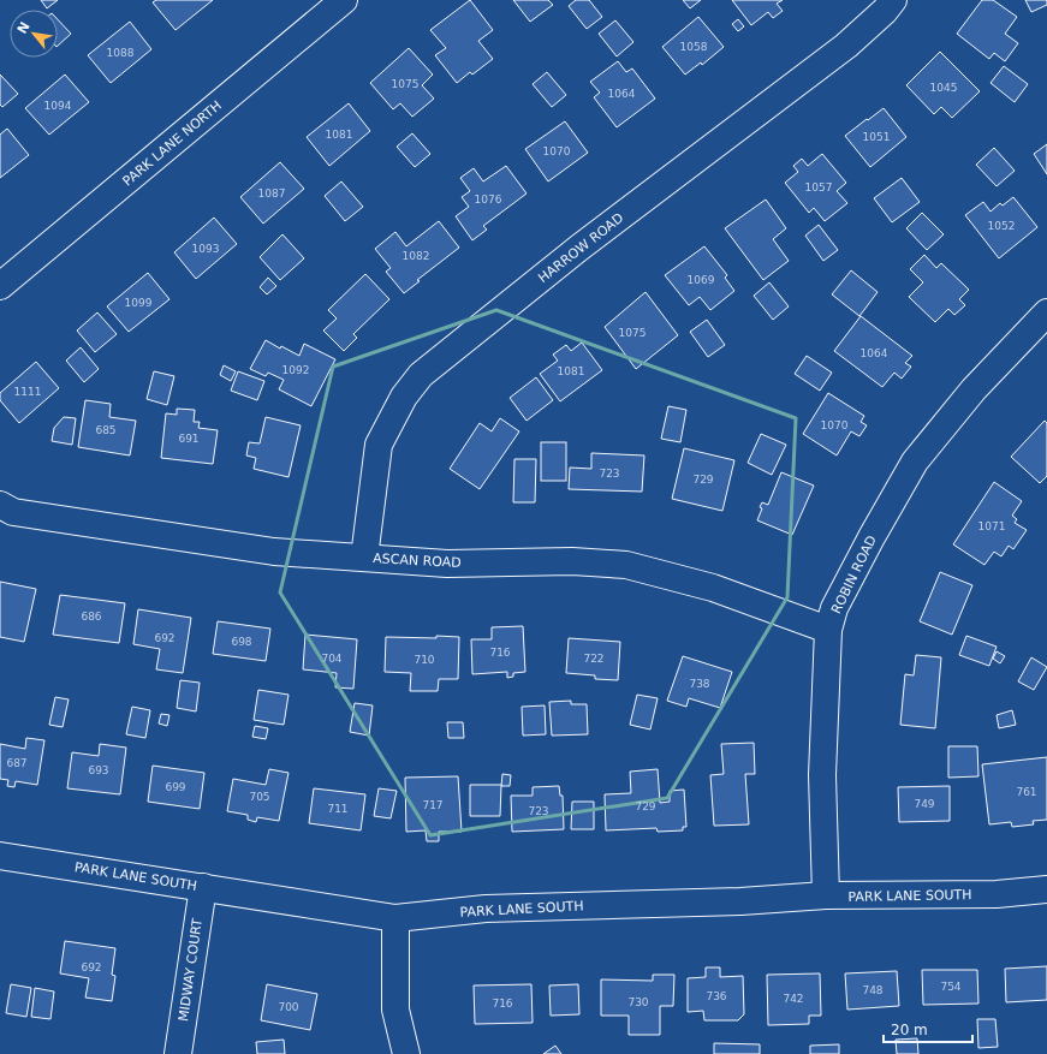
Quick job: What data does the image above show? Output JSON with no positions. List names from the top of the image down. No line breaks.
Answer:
{"streets":{"street":["PARK LANE NORTH","HARROW ROAD","ASCAN ROAD","ROBIN ROAD","PARK LANE SOUTH","MIDWAY COURT"]},"crossings":[["HARROW ROAD","ASCAN ROAD"],["ASCAN ROAD","ROBIN ROAD"],["ROBIN ROAD","PARK LANE SOUTH"],["PARK LANE SOUTH","MIDWAY COURT"]],"house_numbers":["1058","1088","1075","1045","1064","1094","1081","1051","1070","1057","1087","1076","1052","1093","1082","1069","1099","1075","1064","1092","1081","1111","1070","685","691","723","729","1071","686","692","698","716","704","722","710","738","687","693","699","761","705","749","717","729","711","723","692","754","748","736","742","730","716","700"],"scale_bar":"20 m","north":"top left"}
